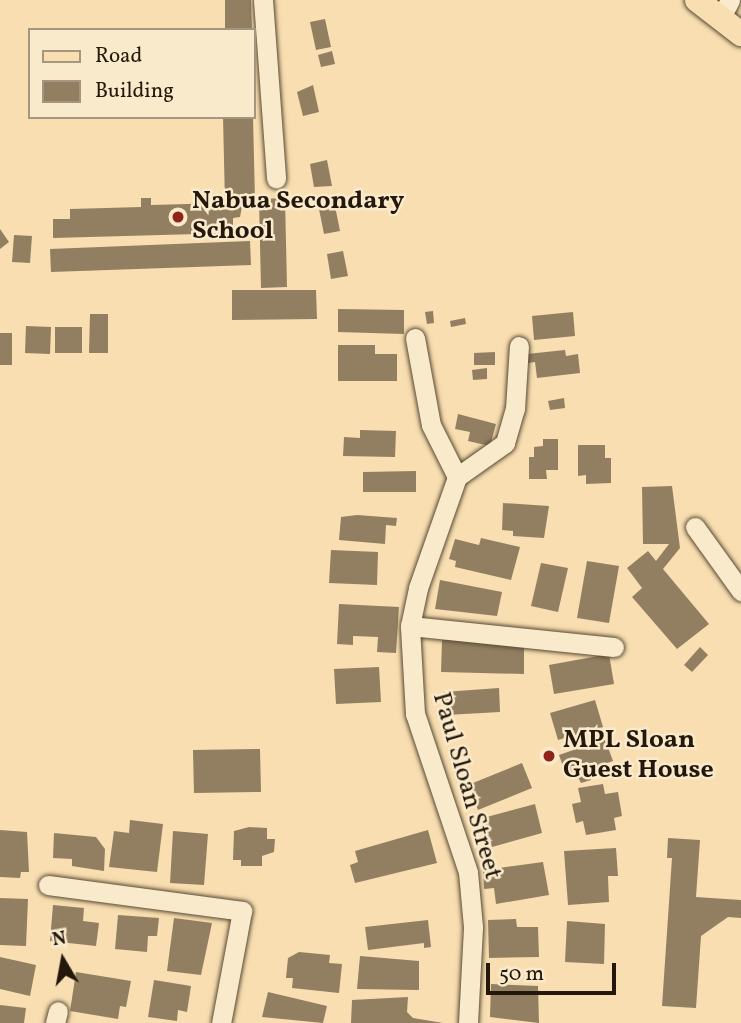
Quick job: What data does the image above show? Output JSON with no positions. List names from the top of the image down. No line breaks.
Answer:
{"streets":{"street":["Paul Sloan Street"]},"places":["Nabua Secondary School","MPL Sloan Guest House"],"legend":["Road","Building"],"scale_bar":"50 m","north":"top"}
